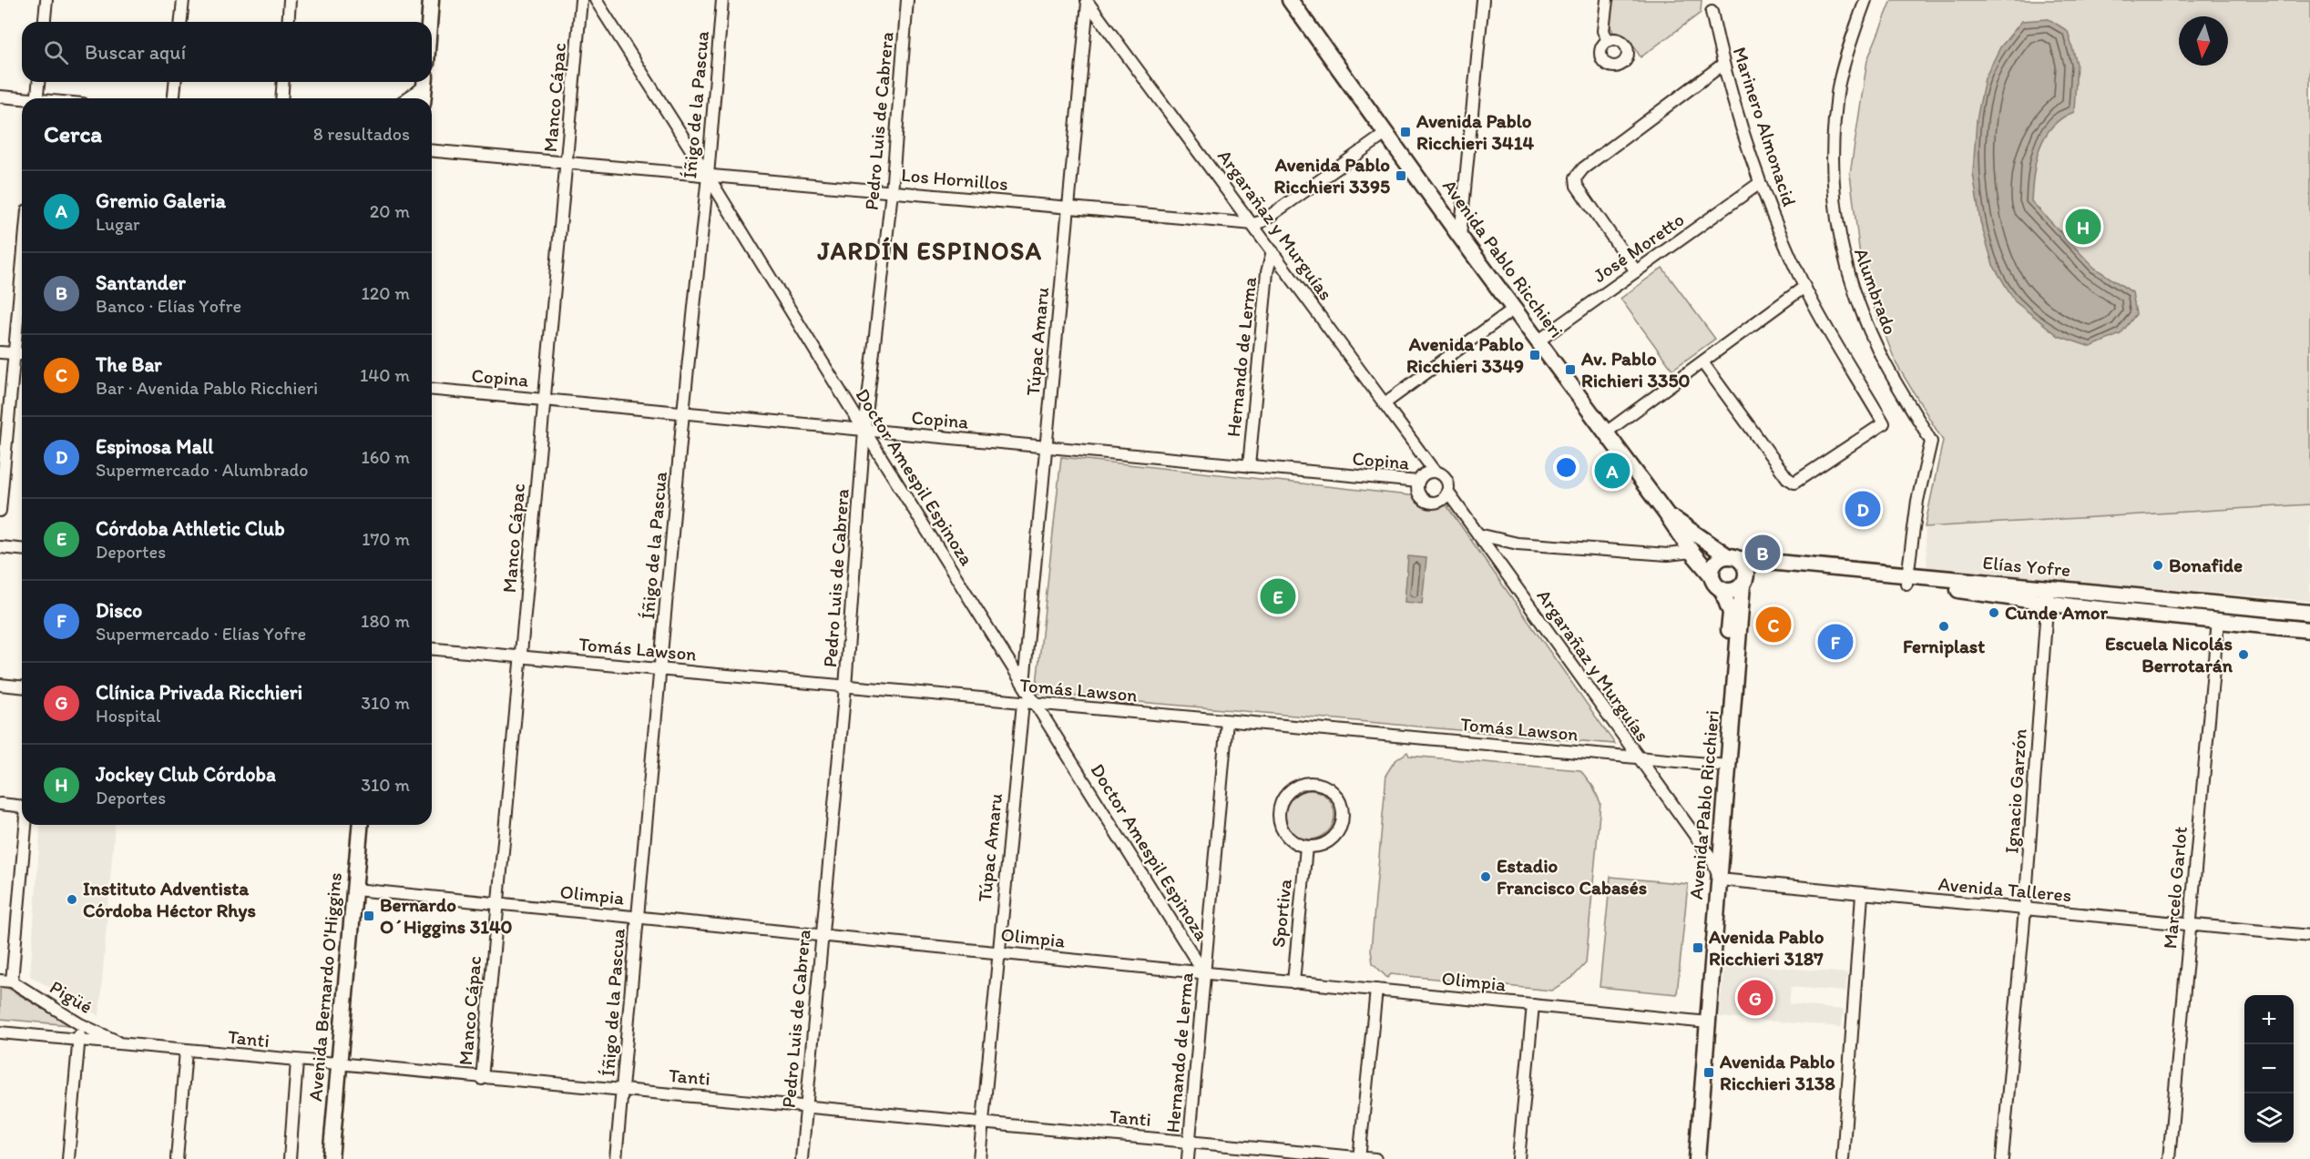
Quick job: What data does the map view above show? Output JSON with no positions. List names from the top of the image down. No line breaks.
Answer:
{"streets":{"main road":["Avenida Pablo Ricchieri","Elías Yofre","Avenida Bernardo O'Higgins"],"street":["Manco Cápac","Íñigo de la Pascua","Pedro Luis de Cabrera","Marinero Almonacid","Los Hornillos","Argarañaz y Murguías","José Moretto","Alumbrado","Túpac Amaru","Hernando de Lerma","Copina","Doctor Amespil Espinoza","Tomás Lawson","Ignacio Garzón","Marcelo Garlot","Avenida Talleres","Olimpia","Sportiva","Pigüé","Tanti"]},"crossings":[["Manco Cápac","Los Hornillos"],["Manco Cápac","Copina"],["Manco Cápac","Tomás Lawson"],["Manco Cápac","Olimpia"],["Manco Cápac","Tanti"],["Íñigo de la Pascua","Los Hornillos"],["Íñigo de la Pascua","Copina"],["Íñigo de la Pascua","Doctor Amespil Espinoza"],["Íñigo de la Pascua","Tomás Lawson"],["Íñigo de la Pascua","Olimpia"],["Íñigo de la Pascua","Tanti"],["Pedro Luis de Cabrera","Los Hornillos"],["Pedro Luis de Cabrera","Copina"],["Pedro Luis de Cabrera","Doctor Amespil Espinoza"],["Pedro Luis de Cabrera","Tomás Lawson"],["Pedro Luis de Cabrera","Olimpia"],["Pedro Luis de Cabrera","Tanti"],["Marinero Almonacid","José Moretto"],["Los Hornillos","Argarañaz y Murguías"],["Los Hornillos","Túpac Amaru"],["Los Hornillos","Doctor Amespil Espinoza"],["Argarañaz y Murguías","Avenida Pablo Ricchieri"],["Argarañaz y Murguías","Túpac Amaru"],["Argarañaz y Murguías","Hernando de Lerma"],["Argarañaz y Murguías","Copina"],["Argarañaz y Murguías","Tomás Lawson"],["José Moretto","Avenida Pablo Ricchieri"],["Avenida Pablo Ricchieri","Elías Yofre"],["Avenida Pablo Ricchieri","Tomás Lawson"],["Avenida Pablo Ricchieri","Avenida Talleres"],["Avenida Pablo Ricchieri","Olimpia"],["Alumbrado","Elías Yofre"],["Túpac Amaru","Copina"],["Túpac Amaru","Doctor Amespil Espinoza"],["Túpac Amaru","Tomás Lawson"],["Túpac Amaru","Olimpia"],["Túpac Amaru","Tanti"],["Hernando de Lerma","Copina"],["Hernando de Lerma","Doctor Amespil Espinoza"],["Hernando de Lerma","Tomás Lawson"],["Hernando de Lerma","Olimpia"],["Hernando de Lerma","Tanti"],["Copina","Doctor Amespil Espinoza"],["Doctor Amespil Espinoza","Tomás Lawson"],["Doctor Amespil Espinoza","Olimpia"],["Elías Yofre","Ignacio Garzón"],["Elías Yofre","Marcelo Garlot"],["Ignacio Garzón","Avenida Talleres"],["Marcelo Garlot","Avenida Talleres"],["Olimpia","Sportiva"],["Olimpia","Avenida Bernardo O'Higgins"],["Avenida Bernardo O'Higgins","Tanti"],["Pigüé","Tanti"]],"districts":["JARDÍN ESPINOSA"],"places":{"transit":["Avenida Pablo Ricchieri 3414","Avenida Pablo Ricchieri 3395","Avenida Pablo Ricchieri 3349","Av. Pablo Richieri 3350","Bernardo O´Higgins 3140","Avenida Pablo Ricchieri 3187","Avenida Pablo Ricchieri 3138"],"other":["Bonafide","Cunde Amor","Ferniplast","Escuela Nicolás Berrotarán","Estadio Francisco Cabasés","Instituto Adventista Córdoba Héctor Rhys"]},"north":"bottom","page":{"search":"Buscar aquí","heading":["Cerca","8 resultados"],"list":[{"mark":"A","name":"Gremio Galeria","note":"Lugar","value":"20 m"},{"mark":"B","name":"Santander","note":"Banco · Elías Yofre","value":"120 m"},{"mark":"C","name":"The Bar","note":"Bar · Avenida Pablo Ricchieri","value":"140 m"},{"mark":"D","name":"Espinosa Mall","note":"Supermercado · Alumbrado","value":"160 m"},{"mark":"E","name":"Córdoba Athletic Club","note":"Deportes","value":"170 m"},{"mark":"F","name":"Disco","note":"Supermercado · Elías Yofre","value":"180 m"},{"mark":"G","name":"Clínica Privada Ricchieri","note":"Hospital","value":"310 m"},{"mark":"H","name":"Jockey Club Córdoba","note":"Deportes","value":"310 m"}],"pins":["H","A","D","B","E","C","F","G"],"map_buttons":["+","−"]}}
